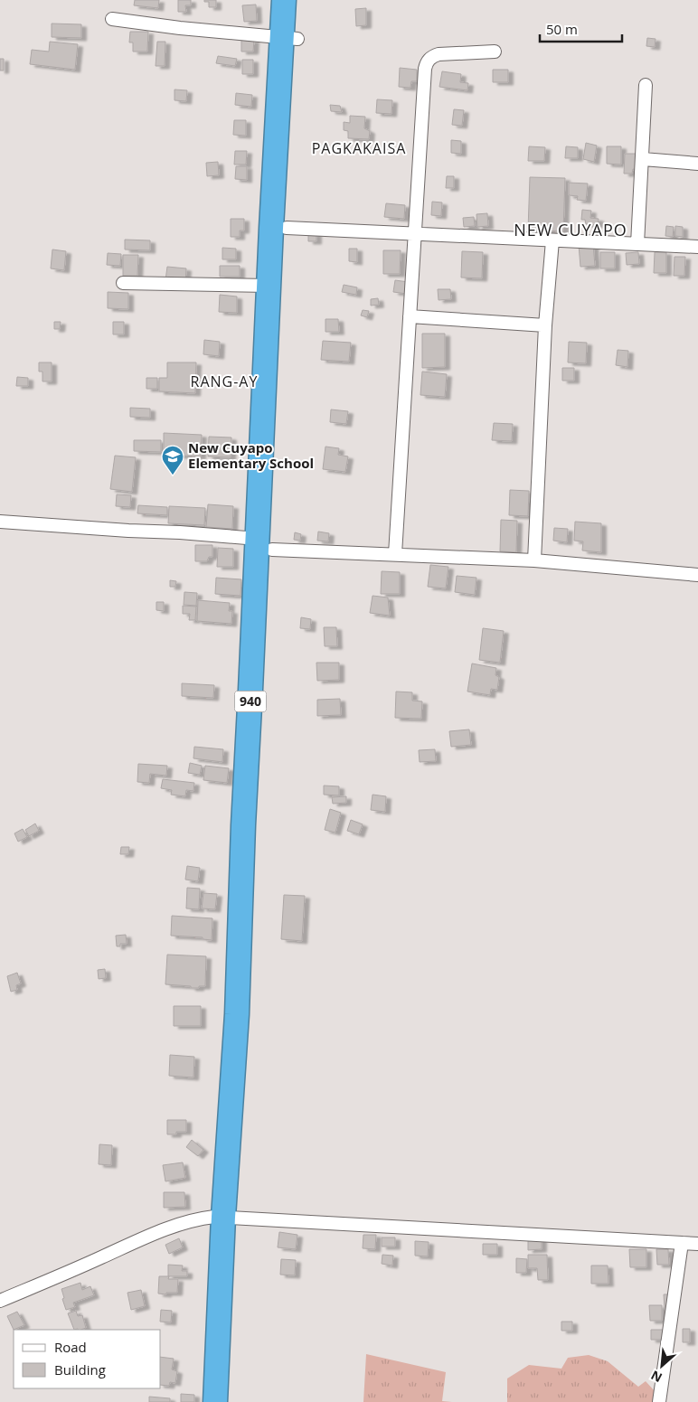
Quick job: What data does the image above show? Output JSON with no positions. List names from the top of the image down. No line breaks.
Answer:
{"streets":{"highway":["940"]},"districts":["PAGKAKAISA","NEW CUYAPO","RANG-AY"],"places":{"school or university":["New Cuyapo Elementary School"]},"legend":["Road","Building"],"scale_bar":"50 m","north":"bottom left"}
